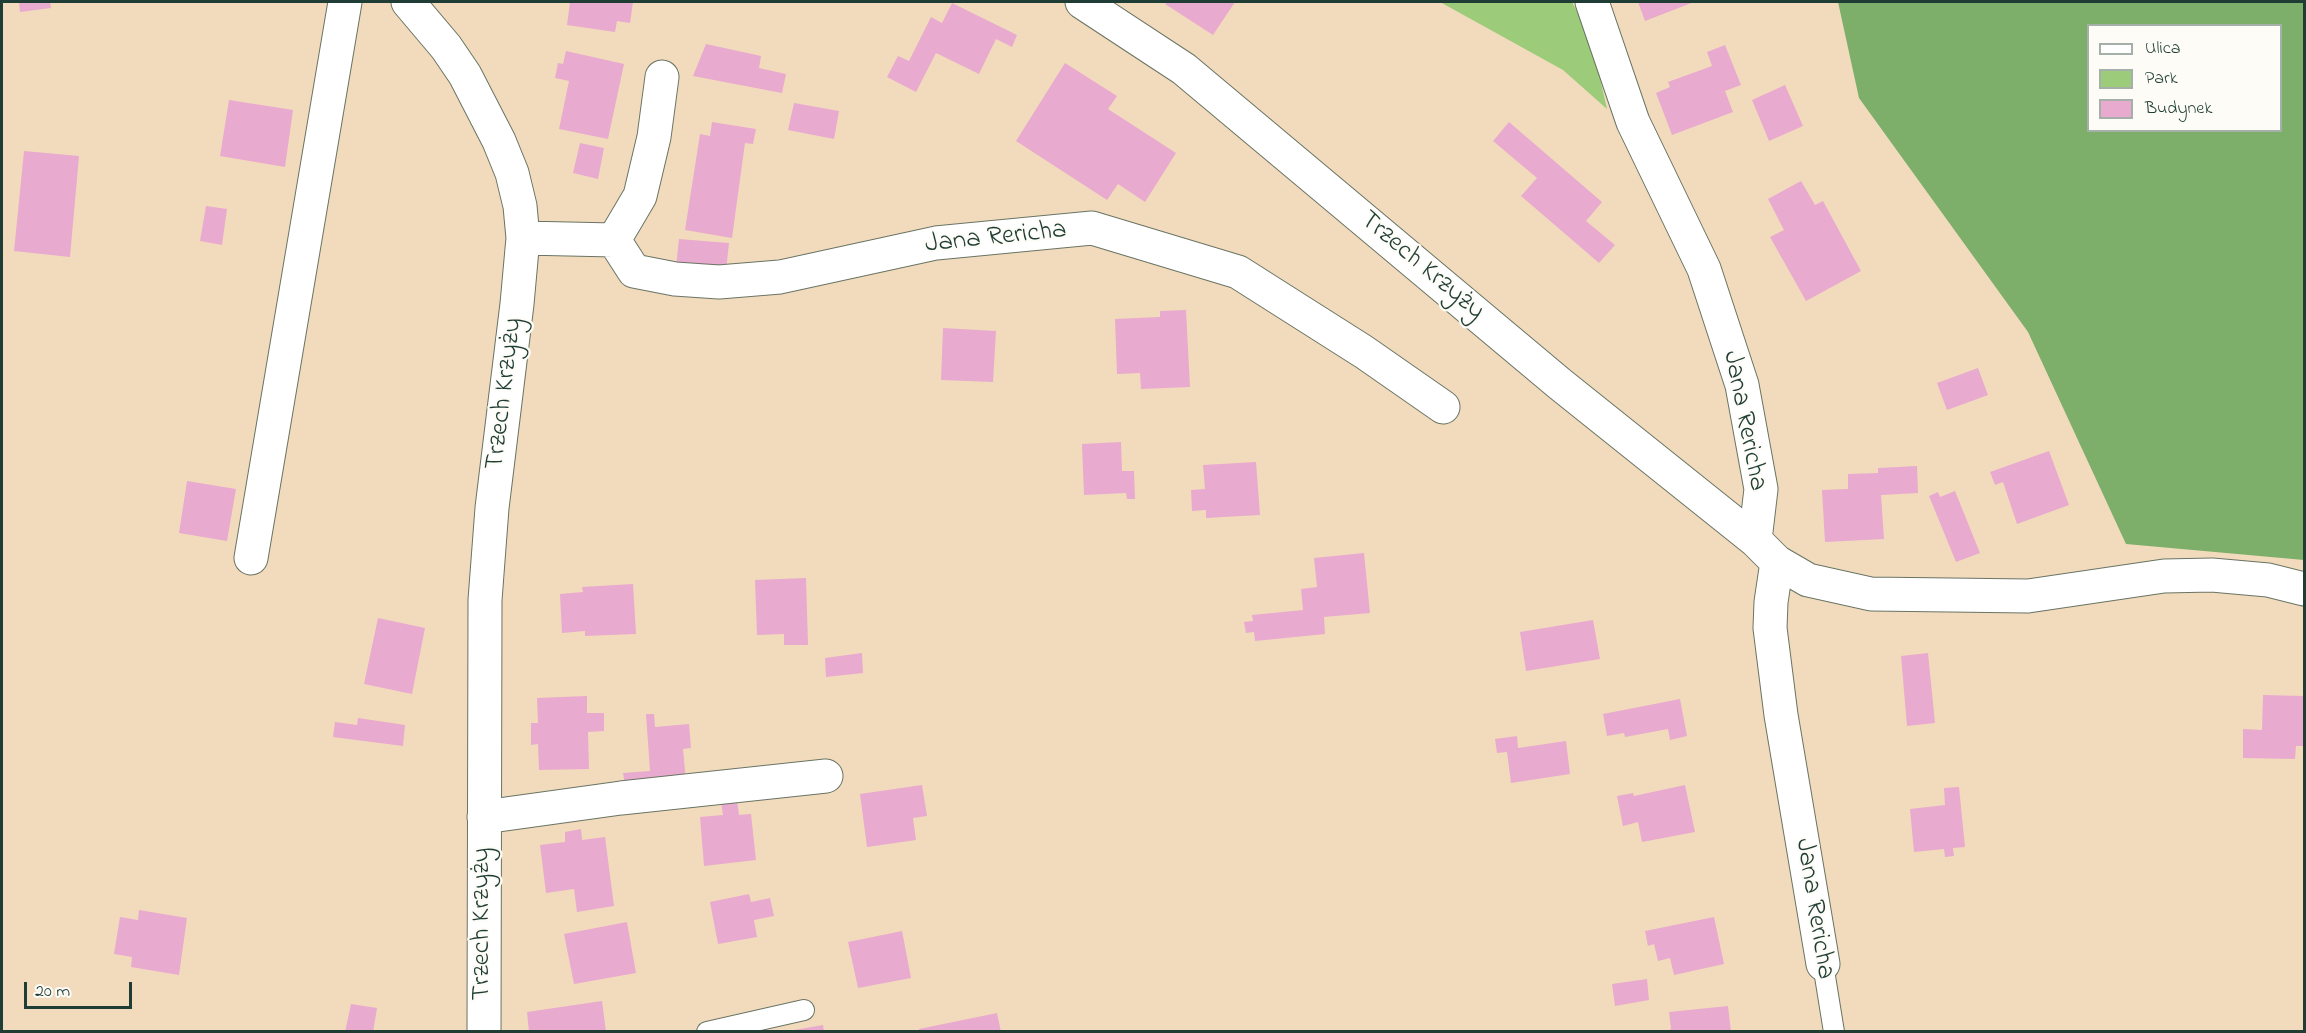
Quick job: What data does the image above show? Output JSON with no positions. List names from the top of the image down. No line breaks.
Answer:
{"streets":{"street":["Jana Rericha","Trzech Krzyży"]},"crossings":[["Jana Rericha","Trzech Krzyży"]],"legend":["Ulica","Park","Budynek"],"scale_bar":"20 m"}
